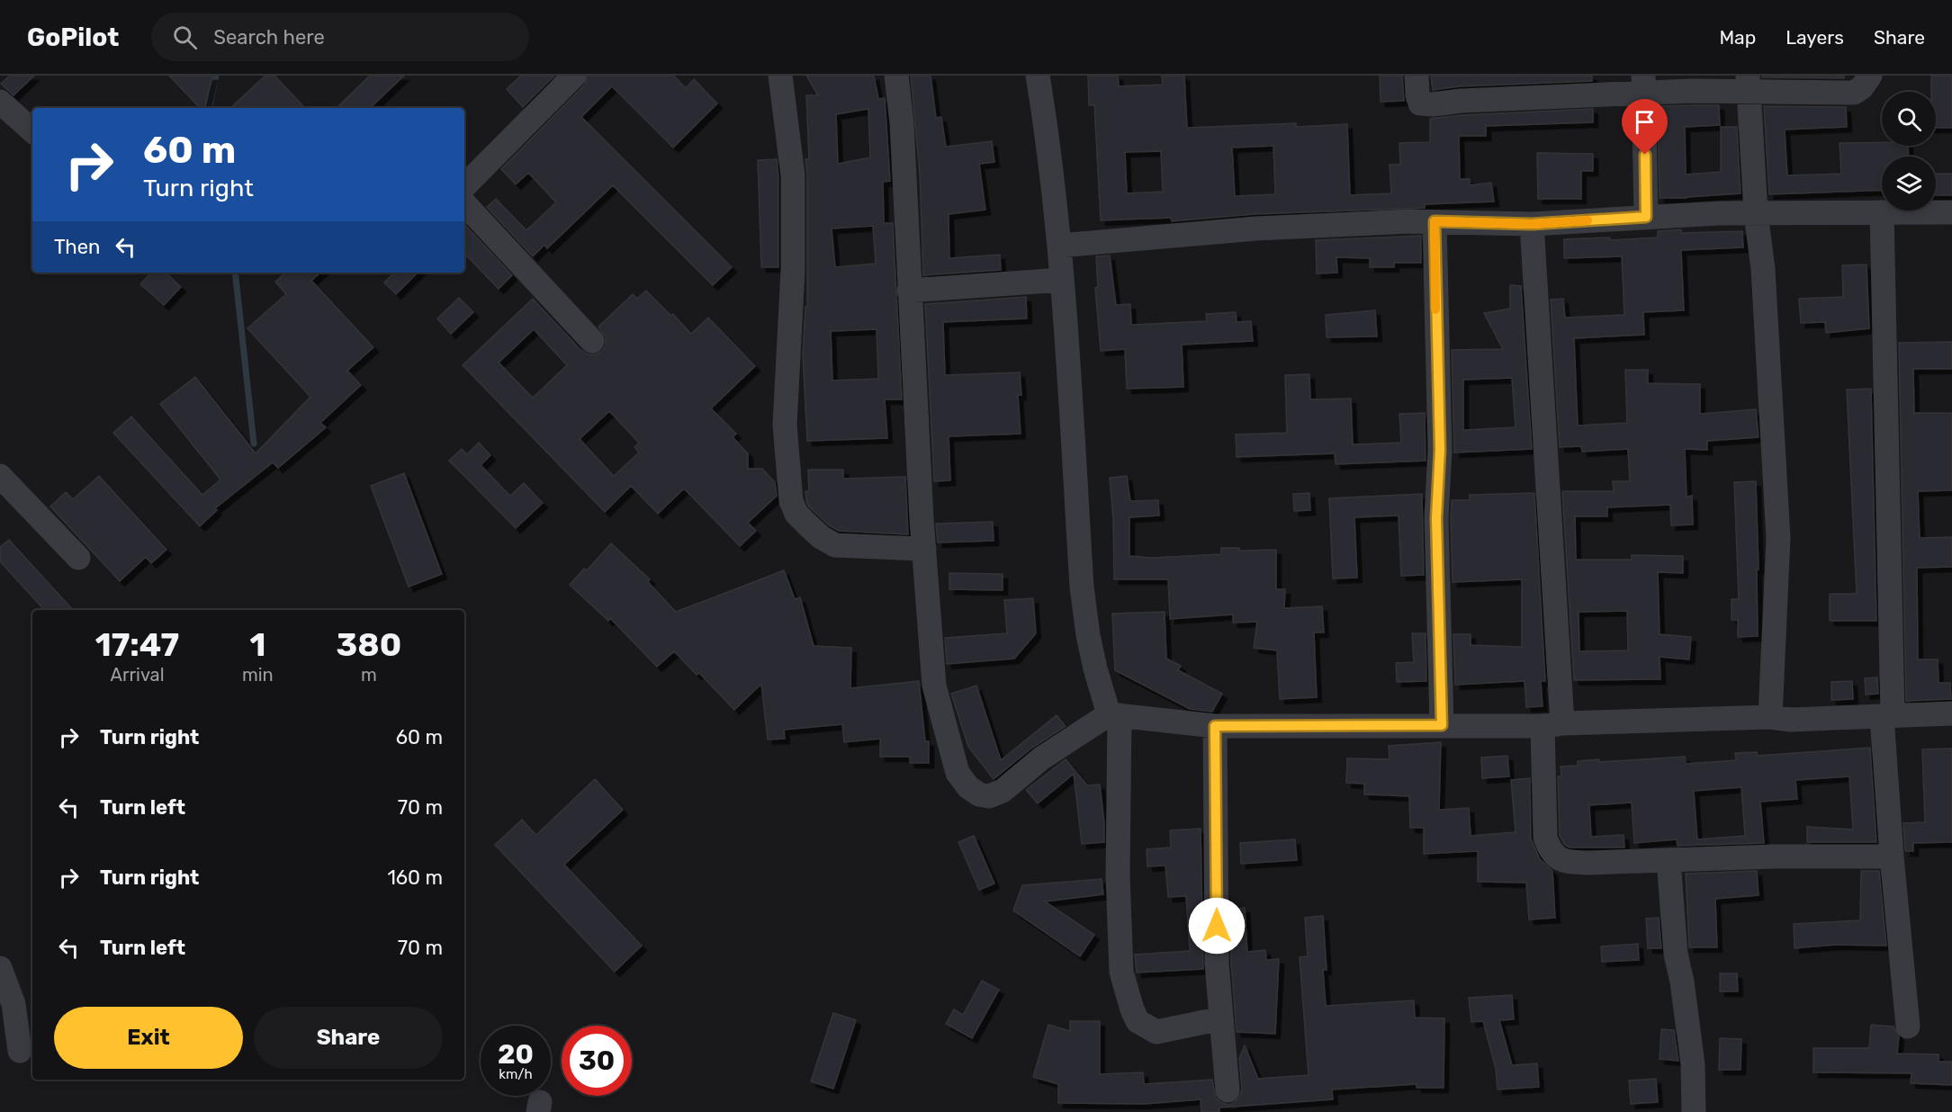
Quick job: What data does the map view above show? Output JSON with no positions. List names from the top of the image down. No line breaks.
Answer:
{"page":{"header":"GoPilot","search":"Search here","nav":["Map","Layers","Share"],"turn":["60 m","Turn right"],"then":"Then","eta":["17:47","Arrival","1","min","380","m"],"list":[{"name":"Turn right","value":"60 m"},{"name":"Turn left","value":"70 m"},{"name":"Turn right","value":"160 m"},{"name":"Turn left","value":"70 m"}],"buttons":["Exit","Share"],"speed":"20 km/h","limit":"30"}}
